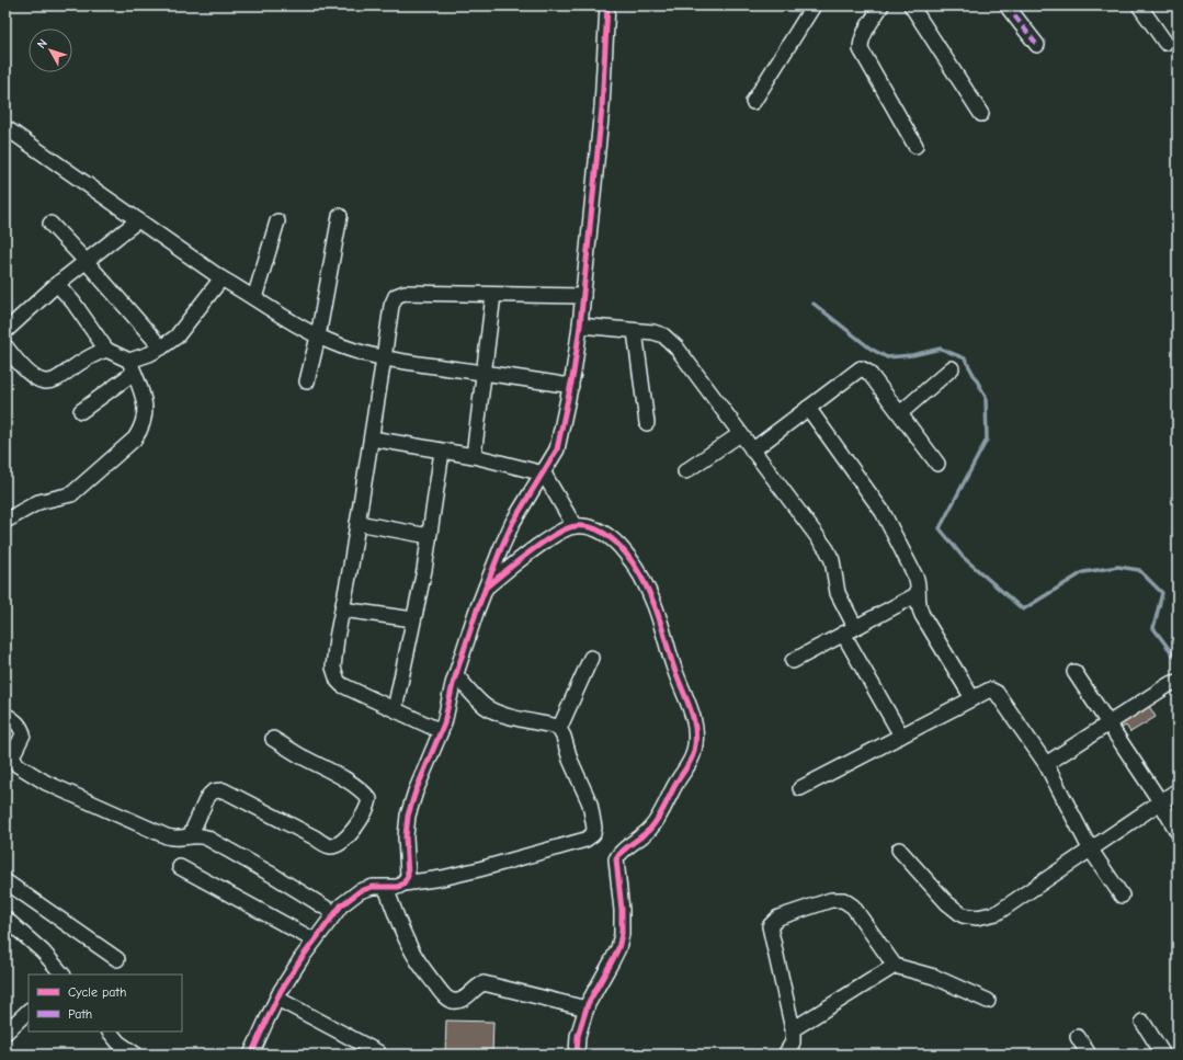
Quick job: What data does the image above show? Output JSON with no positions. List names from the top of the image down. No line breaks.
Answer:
{"legend":["Cycle path","Path"],"north":"top left"}
